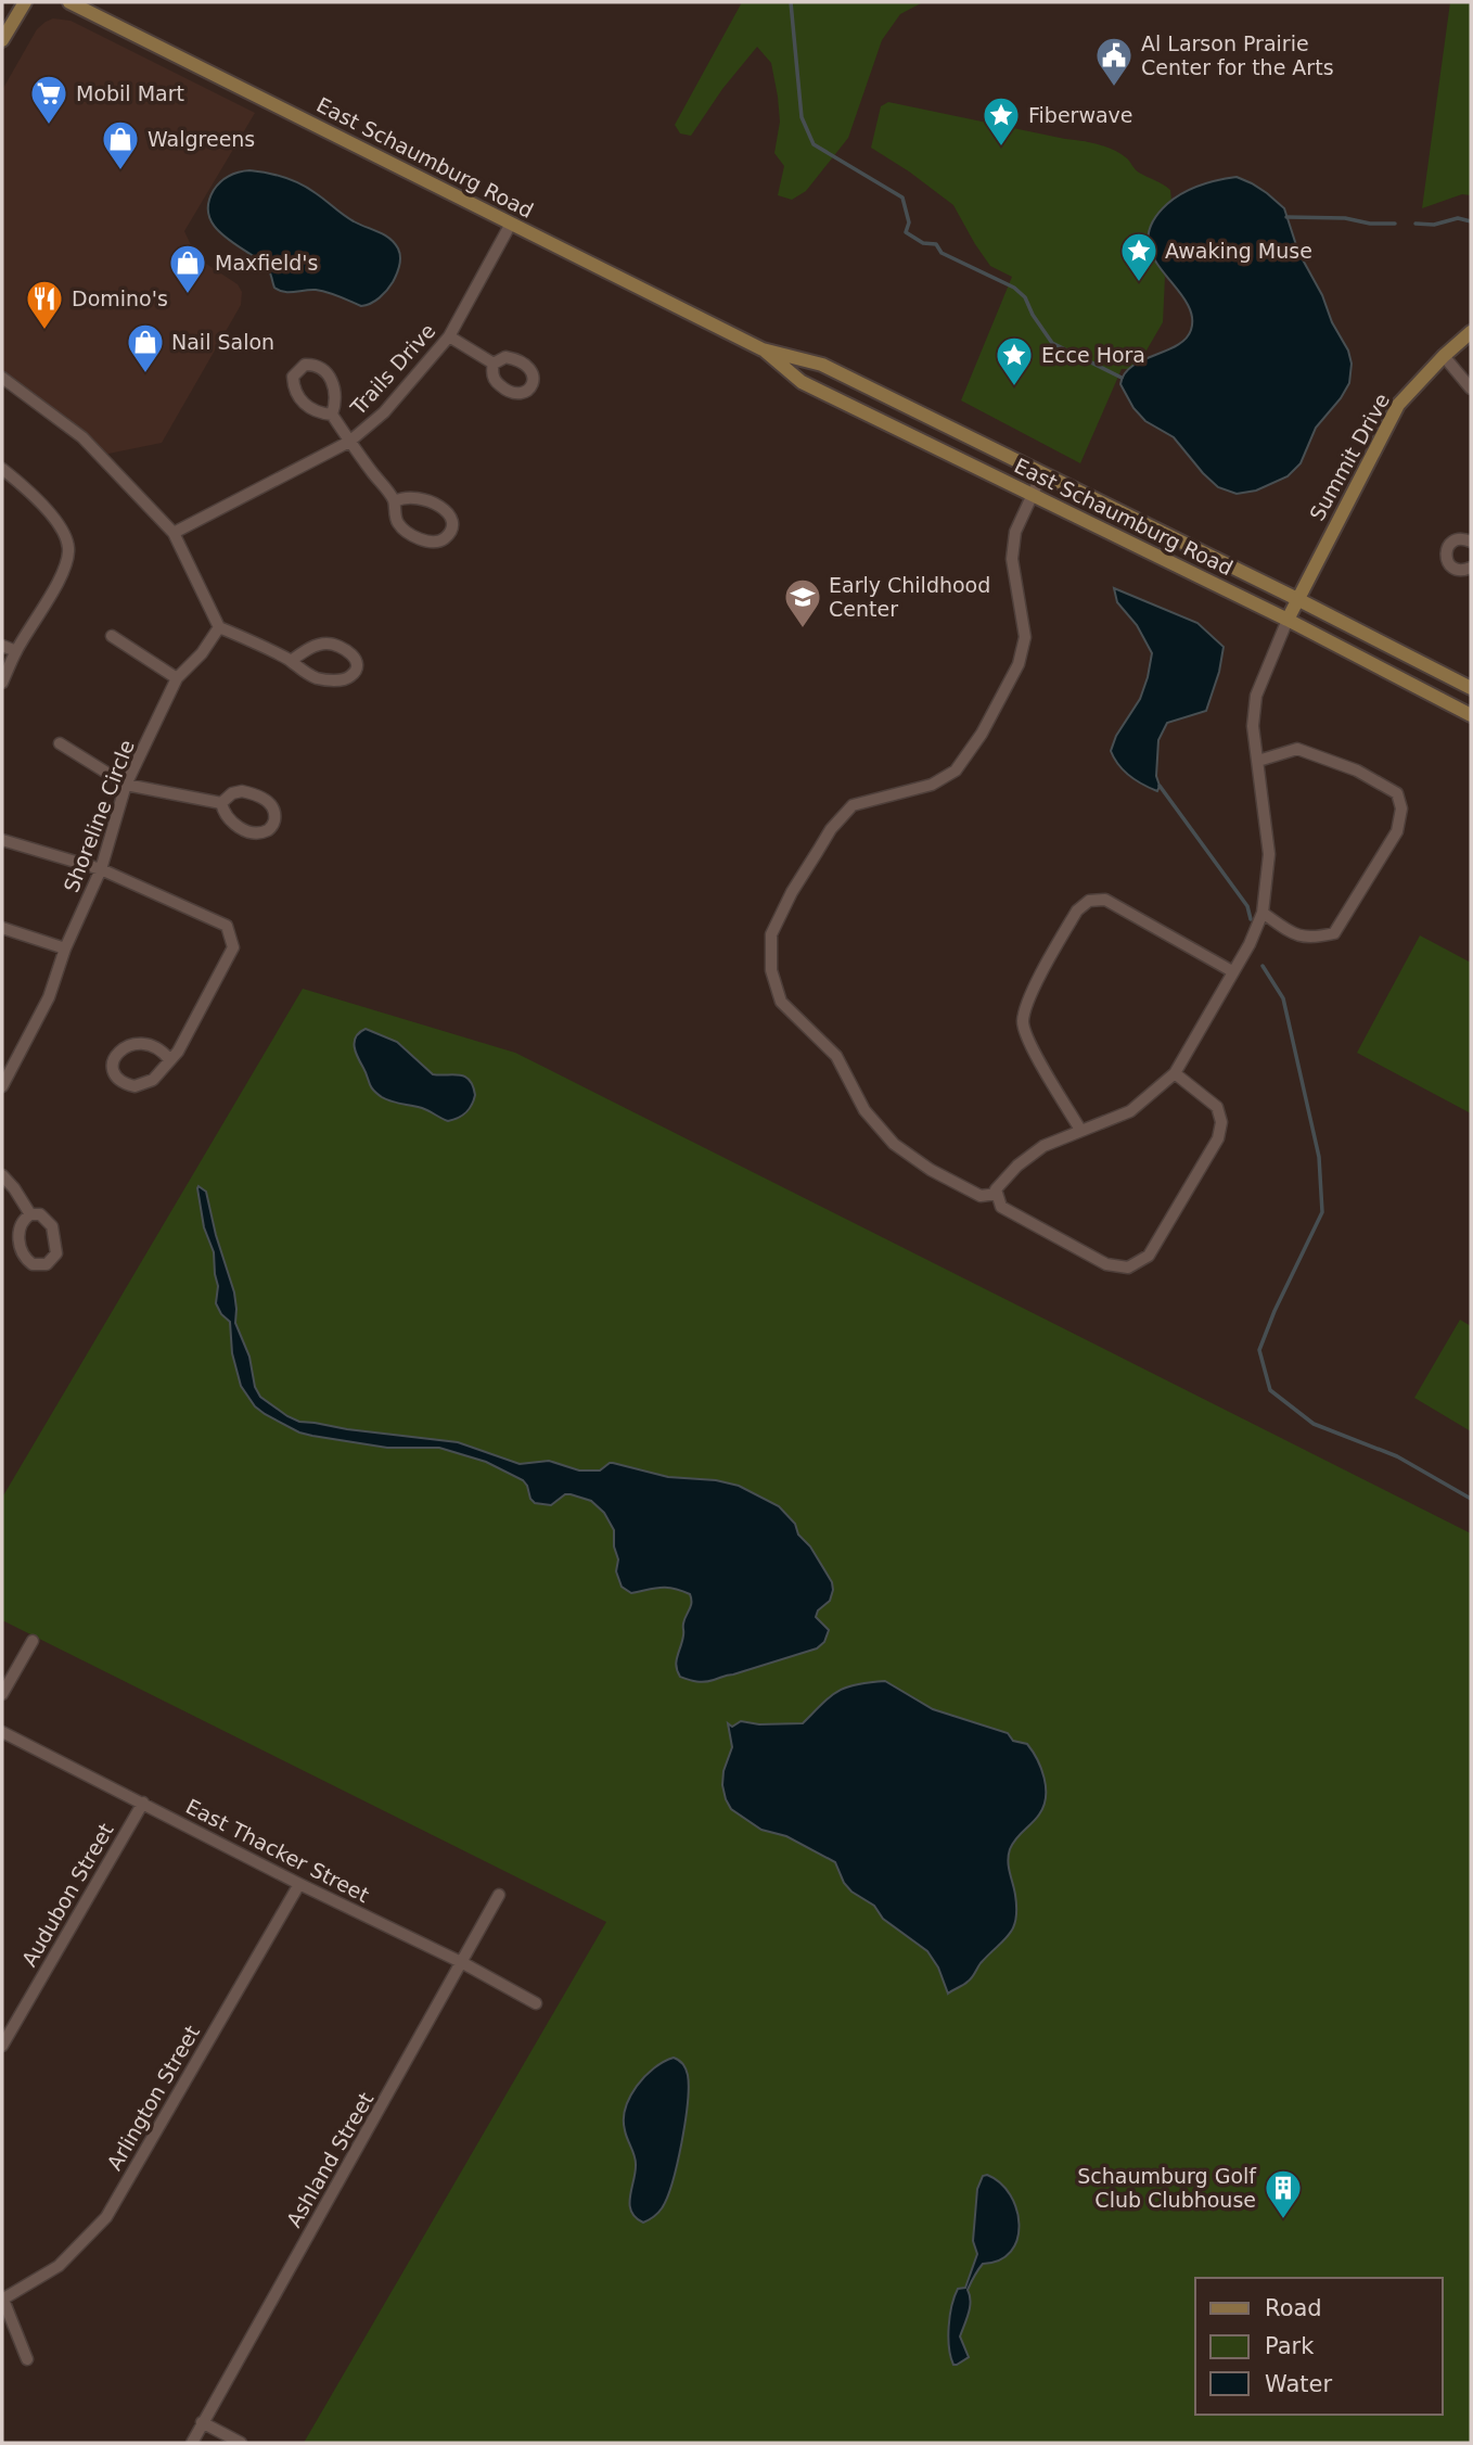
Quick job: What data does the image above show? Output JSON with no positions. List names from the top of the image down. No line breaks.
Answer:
{"streets":{"main road":["East Schaumburg Road","Summit Drive"],"street":["Trails Drive","Shoreline Circle","East Thacker Street","Audubon Street","Arlington Street","Ashland Street"]},"crossings":[["East Schaumburg Road","Trails Drive"],["East Schaumburg Road","Summit Drive"],["East Thacker Street","Audubon Street"],["East Thacker Street","Arlington Street"],["East Thacker Street","Ashland Street"]],"places":{"public building":["Al Larson Prairie Center for the Arts"],"supermarket":["Mobil Mart"],"place":["Fiberwave","Awaking Muse","Ecce Hora"],"shop":["Walgreens","Maxfield's","Nail Salon"],"restaurant":["Domino's"],"school or university":["Early Childhood Center"],"building":["Schaumburg Golf Club Clubhouse"]},"legend":["Road","Park","Water"]}
